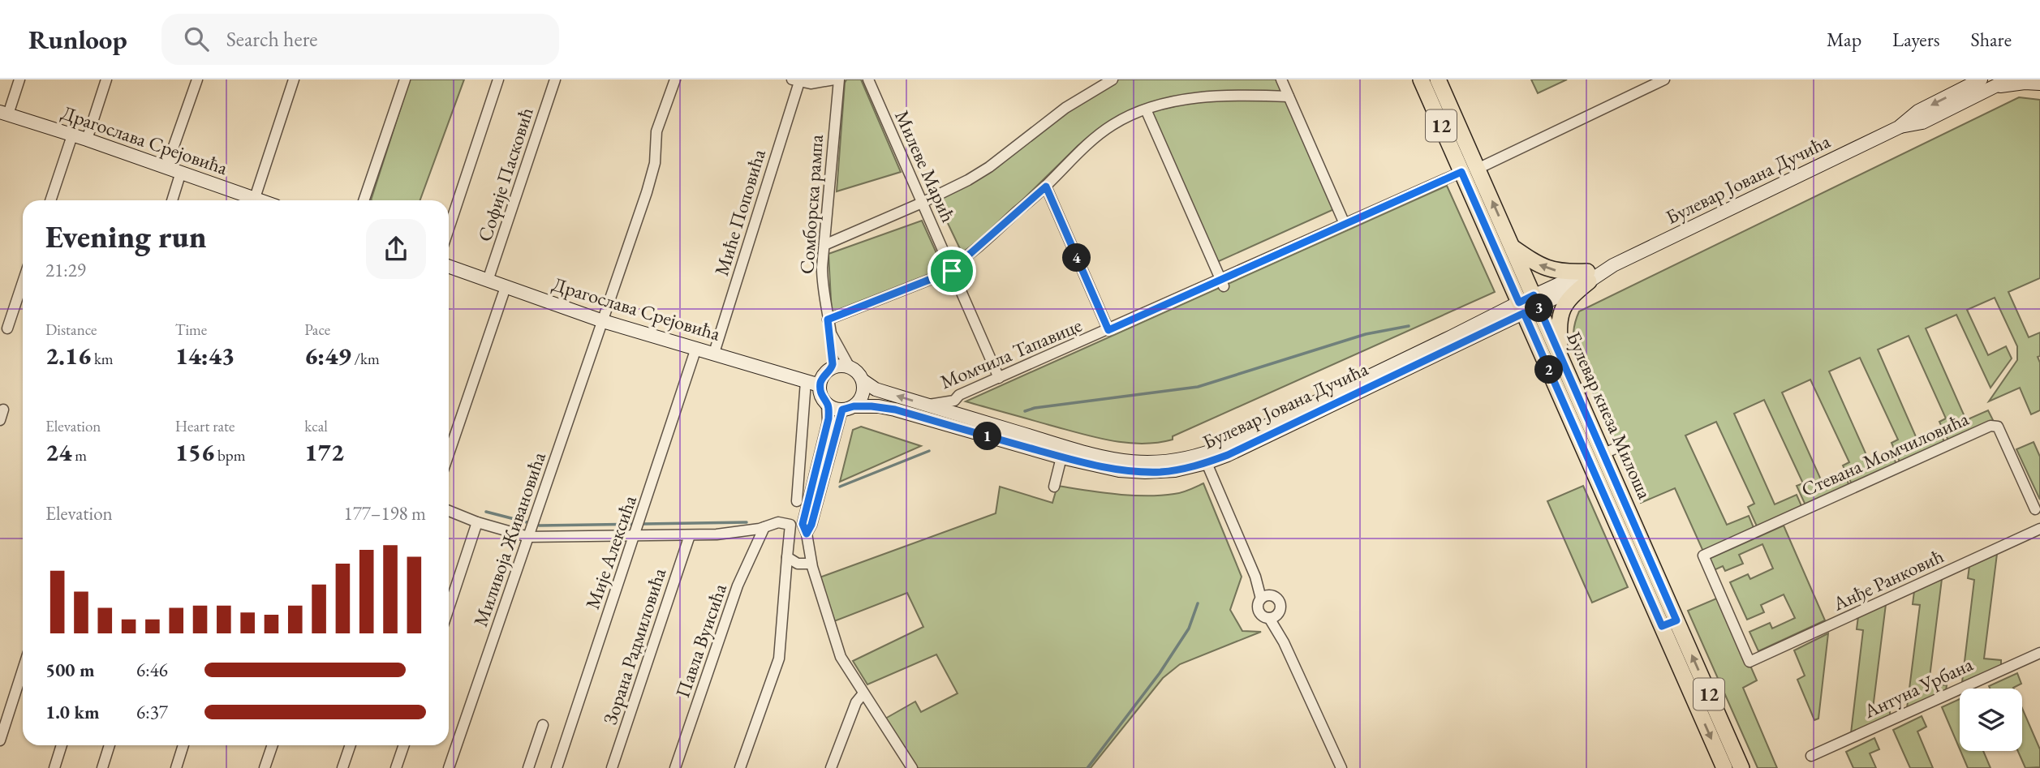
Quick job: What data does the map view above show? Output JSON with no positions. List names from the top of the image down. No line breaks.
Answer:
{"streets":{"main road":["12","Булевар кнеза Милоша"],"street":["Драгослава Срејовића","Милеве Марић","Софије Пасковић","Булевар Јована Дучића","Сомборска рампа","Миће Поповића","Момчила Тапавице","Стевана Момчиловића","Миливоја Живановића","Мије Алексића","Анђе Ранковић","Павла Вуисића","Зорана Радмиловића","Антуна Урбана"]},"crossings":[["Драгослава Срејовића","Софије Пасковић"],["Драгослава Срејовића","Булевар Јована Дучића"],["Драгослава Срејовића","Сомборска рампа"],["Драгослава Срејовића","Миће Поповића"],["Драгослава Срејовића","Миливоја Живановића"],["Драгослава Срејовића","Мије Алексића"],["Милеве Марић","Момчила Тапавице"],["Булевар Јована Дучића","Сомборска рампа"],["Булевар Јована Дучића","Момчила Тапавице"],["Булевар Јована Дучића","Булевар кнеза Милоша"],["Момчила Тапавице","Булевар кнеза Милоша"],["Стевана Момчиловића","Анђе Ранковић"]],"page":{"header":"Runloop","search":"Search here","nav":["Map","Layers","Share"],"heading":["Evening run","21:29"],"pins":["4","3","2","1"],"stats":[["Distance","2.16 km"],["Time","14:43"],["Pace","6:49 /km"],["Elevation","24 m"],["Heart rate","156 bpm"],["kcal","172"]],"chart":["Elevation","177–198 m"],"list":[{"name":"500 m","note":"6:46"},{"name":"1.0 km","note":"6:37"}]}}
